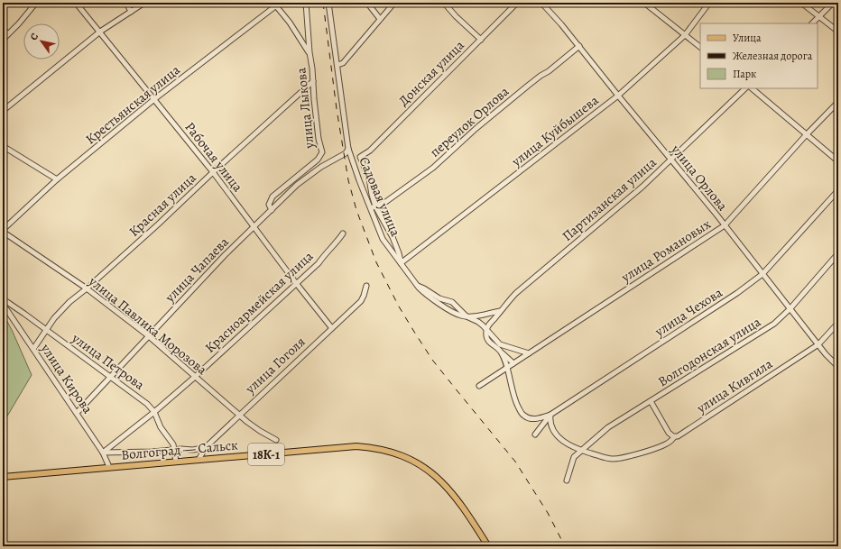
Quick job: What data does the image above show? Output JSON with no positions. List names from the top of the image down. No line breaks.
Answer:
{"streets":{"main road":["Волгоград — Сальск","18К-1"],"street":["Донская улица","Крестьянская улица","улица Лыкова","переулок Орлова","улица Куйбышева","Рабочая улица","улица Орлова","Садовая улица","Партизанская улица","Красная улица","улица Романовых","улица Чапаева","Красноармейская улица","улица Чехова","улица Павлика Морозова","Волгодонская улица","улица Петрова","улица Гоголя","улица Кирова","улица Кивгила"]},"crossings":[["Донская улица","Садовая улица"],["Крестьянская улица","Рабочая улица"],["Крестьянская улица","улица Павлика Морозова"],["улица Лыкова","Красная улица"],["улица Лыкова","улица Чапаева"],["переулок Орлова","улица Орлова"],["переулок Орлова","Садовая улица"],["улица Куйбышева","улица Орлова"],["улица Куйбышева","Садовая улица"],["Рабочая улица","Красная улица"],["Рабочая улица","улица Чапаева"],["Рабочая улица","Красноармейская улица"],["Рабочая улица","улица Гоголя"],["улица Орлова","Партизанская улица"],["улица Орлова","улица Романовых"],["улица Орлова","улица Чехова"],["улица Орлова","Волгодонская улица"],["улица Орлова","улица Кивгила"],["Садовая улица","улица Чапаева"],["Красная улица","улица Павлика Морозова"],["Красная улица","улица Петрова"],["Красная улица","улица Кирова"],["улица Чапаева","улица Павлика Морозова"],["улица Чапаева","улица Петрова"],["улица Чапаева","улица Кирова"],["Красноармейская улица","улица Павлика Морозова"],["Красноармейская улица","улица Петрова"],["Красноармейская улица","улица Кирова"],["улица Чехова","улица Кивгила"],["улица Павлика Морозова","улица Гоголя"],["Волгодонская улица","улица Кивгила"],["улица Петрова","Волгоград — Сальск"],["улица Гоголя","Волгоград — Сальск"],["улица Кирова","Волгоград — Сальск"]],"legend":["Улица","Железная дорога","Парк"],"north":"top left"}
